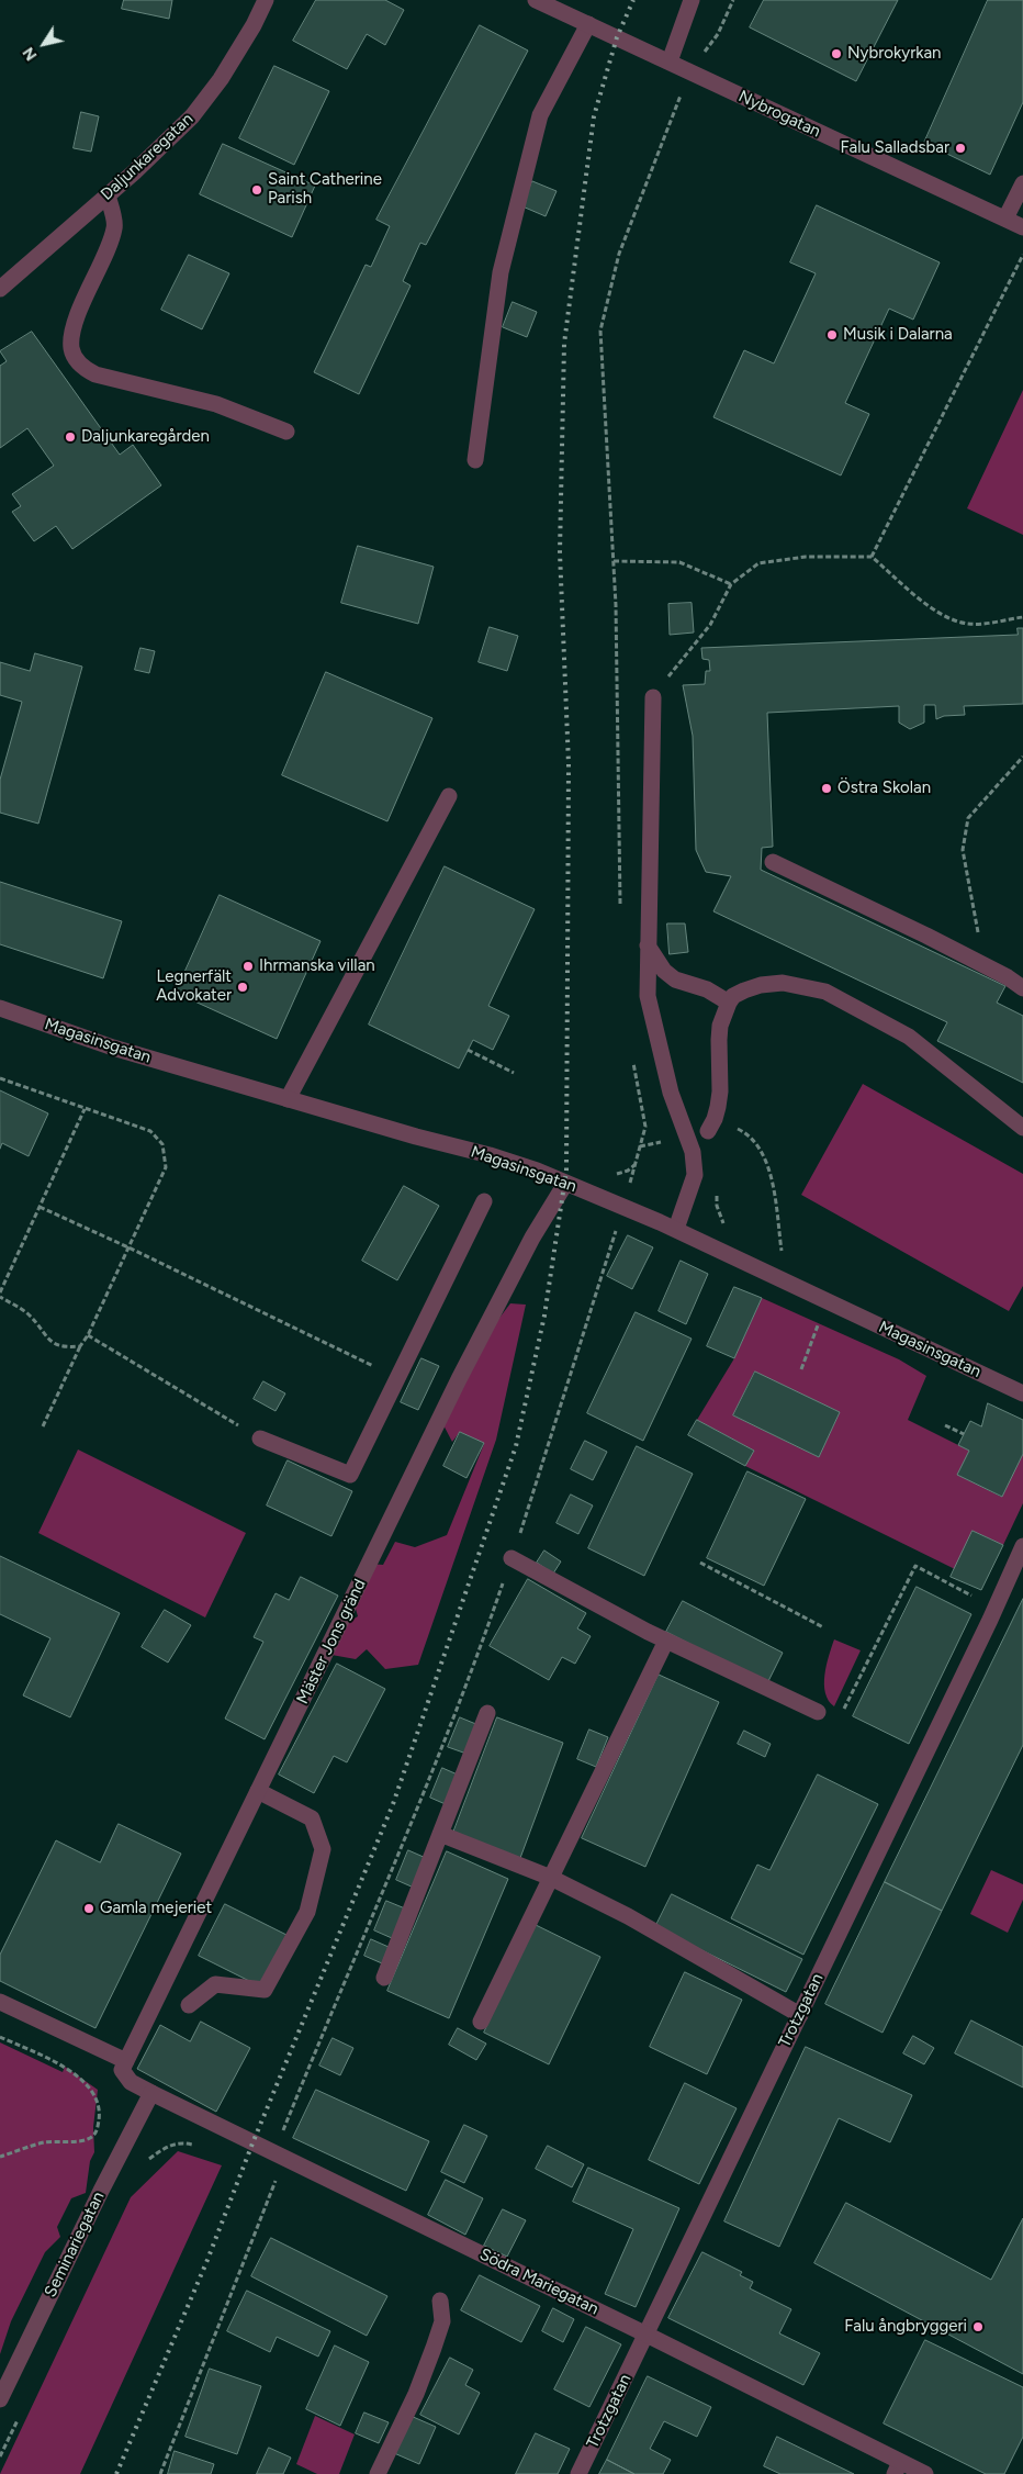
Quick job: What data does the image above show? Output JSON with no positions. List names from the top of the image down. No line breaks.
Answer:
{"streets":{"street":["Nybrogatan","Daljunkaregatan","Magasinsgatan","Mäster Jons gränd","Trotzgatan","Seminariegatan","Södra Mariegatan"]},"crossings":[["Magasinsgatan","Mäster Jons gränd"],["Trotzgatan","Södra Mariegatan"],["Seminariegatan","Södra Mariegatan"]],"places":["Nybrokyrkan","Falu Salladsbar","Saint Catherine Parish","Musik i Dalarna","Daljunkaregården","Östra Skolan","Ihrmanska villan","Legnerfält Advokater","Gamla mejeriet","Falu ångbryggeri"],"north":"bottom left"}
